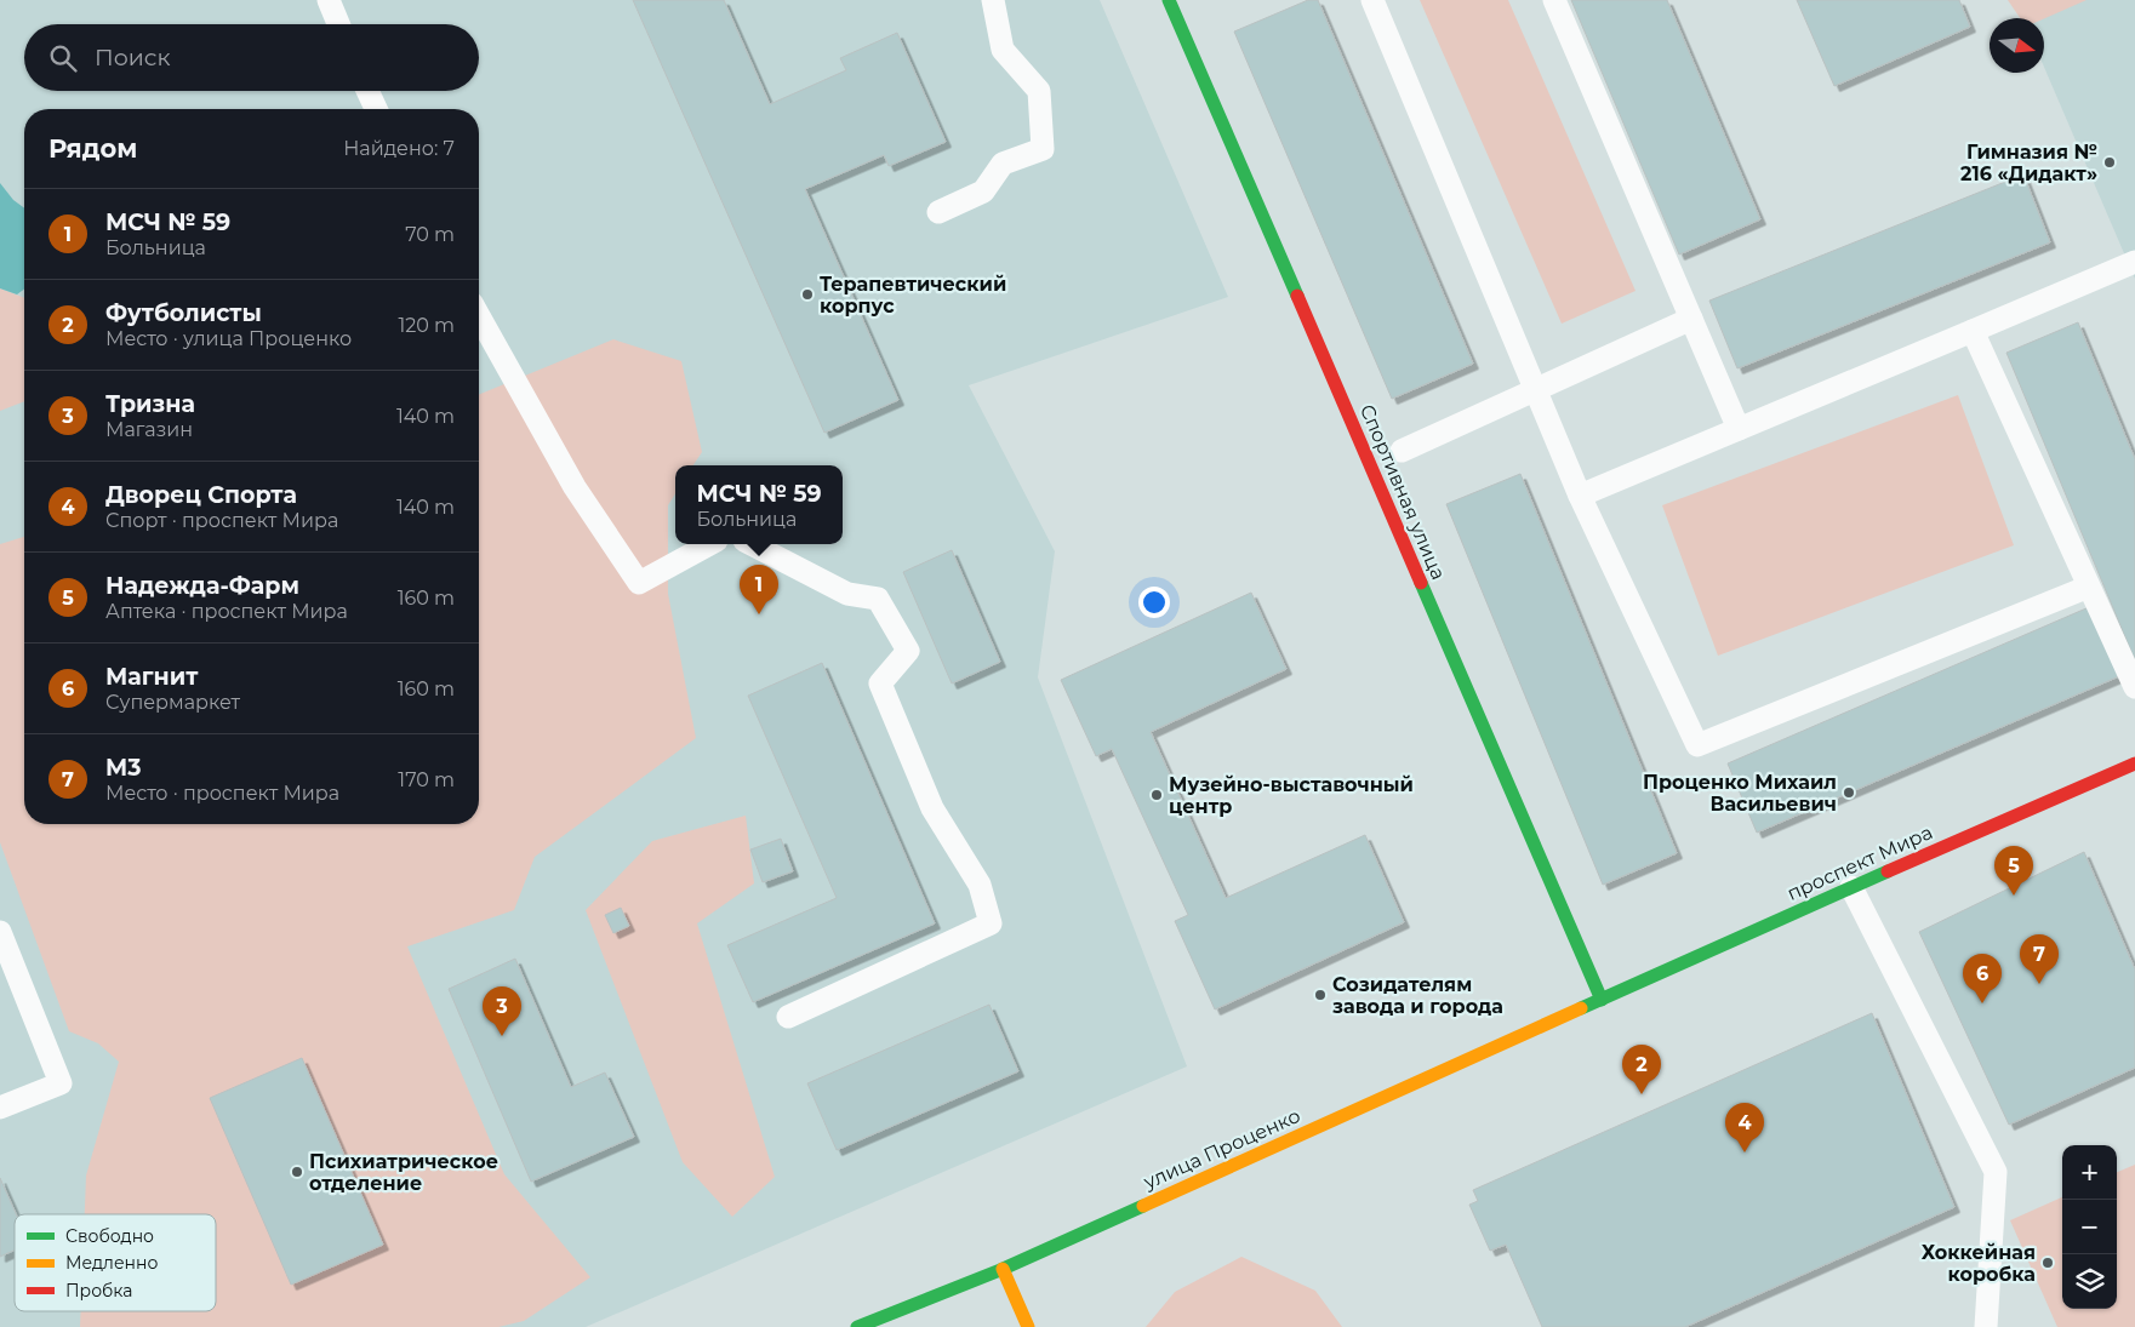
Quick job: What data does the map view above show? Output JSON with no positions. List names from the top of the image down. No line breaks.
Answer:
{"streets":{"main road":["Спортивная улица","проспект Мира","улица Проценко"]},"crossings":[["Спортивная улица","проспект Мира"],["Спортивная улица","улица Проценко"],["проспект Мира","улица Проценко"]],"places":["Гимназия № 216 «Дидакт»","Терапевтический корпус","Проценко Михаил Васильевич","Музейно-выставочный центр","Созидателям завода и города","Психиатрическое отделение","Хоккейная коробка"],"legend":["Свободно","Медленно","Пробка"],"north":"right","page":{"search":"Поиск","heading":["Рядом","Найдено: 7"],"list":[{"mark":"1","name":"МСЧ № 59","note":"Больница","value":"70 m"},{"mark":"2","name":"Футболисты","note":"Место · улица Проценко","value":"120 m"},{"mark":"3","name":"Тризна","note":"Магазин","value":"140 m"},{"mark":"4","name":"Дворец Спорта","note":"Спорт · проспект Мира","value":"140 m"},{"mark":"5","name":"Надежда-Фарм","note":"Аптека · проспект Мира","value":"160 m"},{"mark":"6","name":"Магнит","note":"Супермаркет","value":"160 m"},{"mark":"7","name":"M3","note":"Место · проспект Мира","value":"170 m"}],"popup":["МСЧ № 59","Больница"],"pins":["1","5","7","6","3","2","4"],"map_buttons":["+","−"]}}
